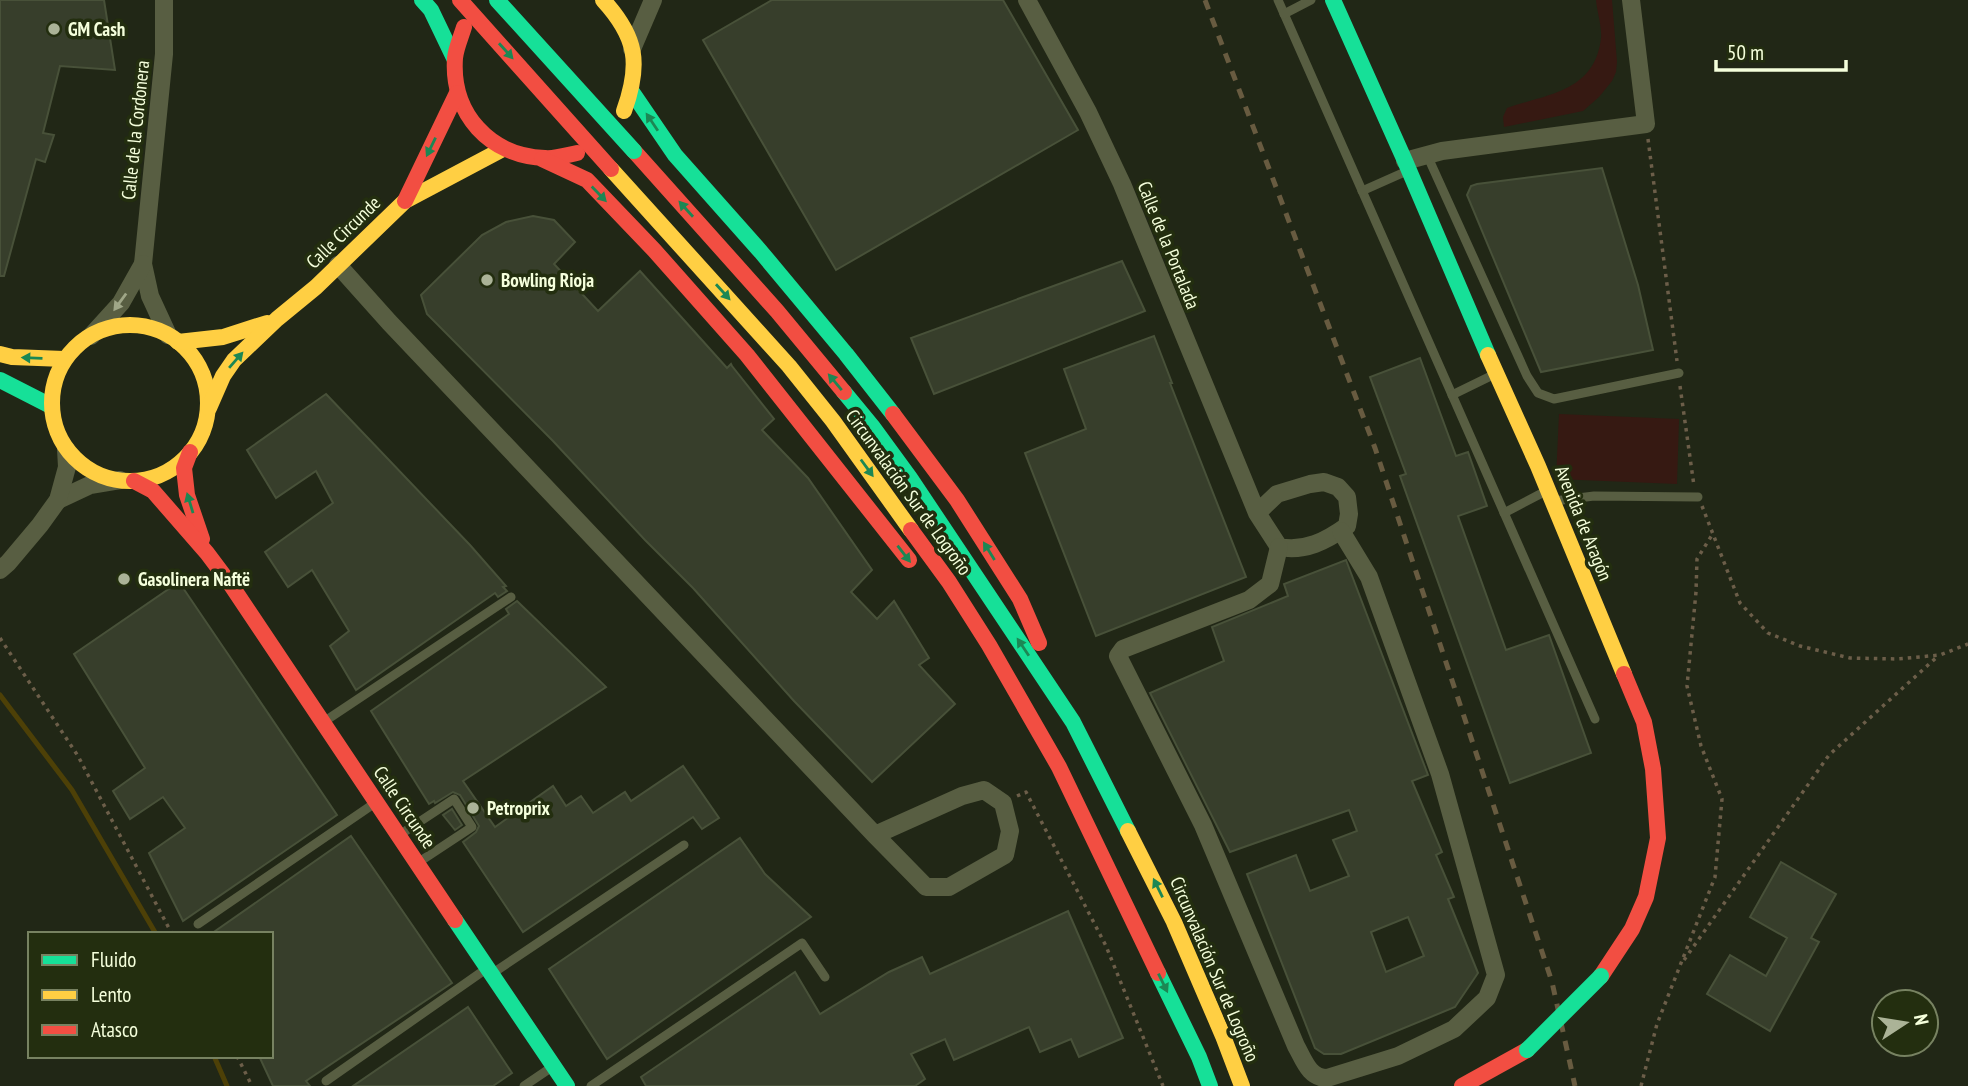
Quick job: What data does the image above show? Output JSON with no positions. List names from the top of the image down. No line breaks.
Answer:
{"streets":{"main road":["Calle Circunde","Circunvalación Sur de Logroño","Avenida de Aragón"],"street":["Calle de la Cordonera","Calle de la Portalada"]},"crossings":[["Calle de la Cordonera","Calle Circunde"]],"places":["GM Cash","Bowling Rioja","Gasolinera Naftë","Petroprix"],"legend":["Fluido","Lento","Atasco"],"scale_bar":"50 m","north":"right"}
